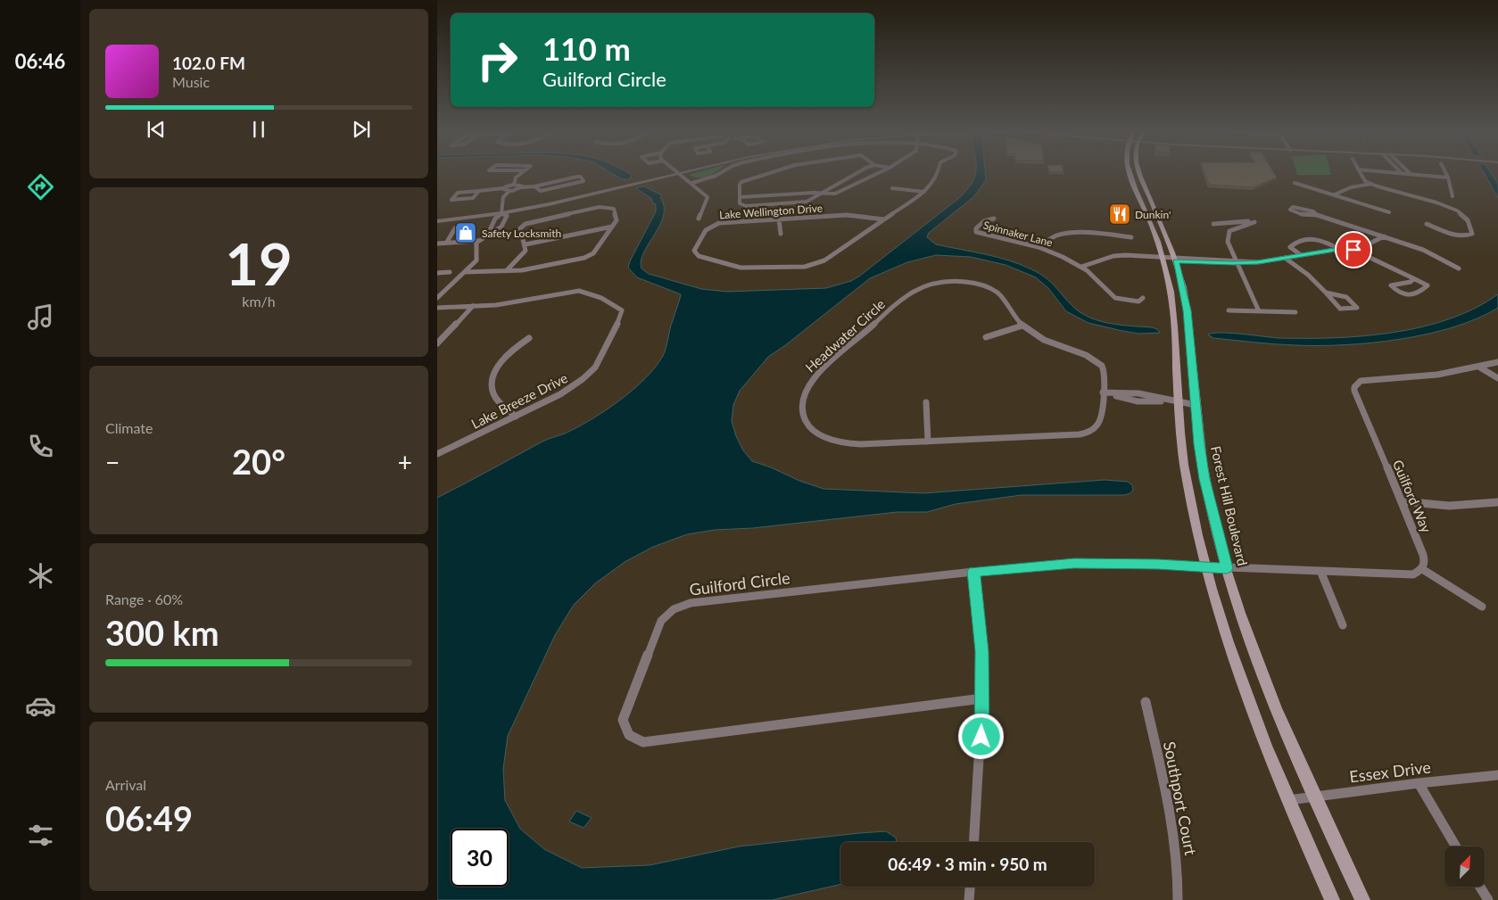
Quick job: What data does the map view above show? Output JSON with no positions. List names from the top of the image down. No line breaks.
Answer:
{"streets":{"main road":["Forest Hill Boulevard"],"street":["Lake Wellington Drive","Spinnaker Lane","Headwater Circle","Lake Breeze Drive","Guilford Way","Guilford Circle","Essex Drive","Southport Court"]},"crossings":[["Forest Hill Boulevard","Guilford Circle"],["Forest Hill Boulevard","Essex Drive"]],"places":{"restaurant":["Dunkin'"],"shop":["Safety Locksmith"]},"north":"top right","page":{"tabs":"06:46","turn":["110 m","Guilford Circle"],"song":["102.0 FM","Music"],"tile":[["19","km/h"],"Climate",["Range · 60%","300 km"],["Arrival","06:49"]],"heat":["−","20°","+"],"limit":"30","trip":"06:49 · 3 min · 950 m"}}
